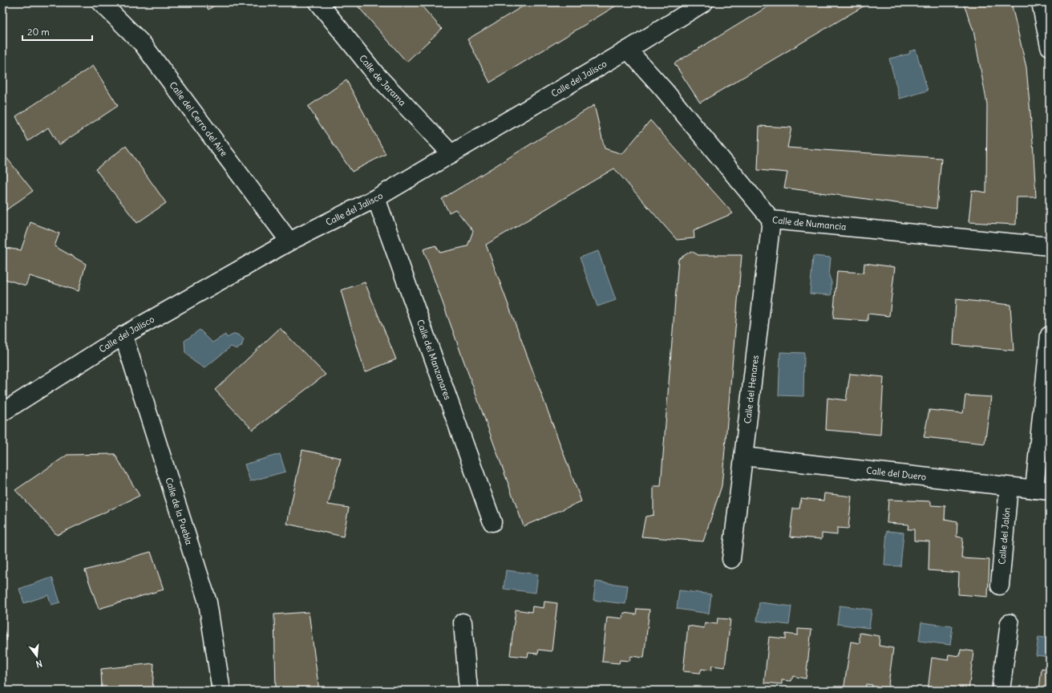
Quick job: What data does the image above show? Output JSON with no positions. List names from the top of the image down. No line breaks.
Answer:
{"streets":{"street":["Calle del Jalisco","Calle de Jarama","Calle del Cerro del Aire","Calle de Numancia","Calle del Manzanares","Calle del Henares","Calle del Duero","Calle de la Puebla","Calle del Jalón"]},"crossings":[["Calle del Jalisco","Calle de Jarama"],["Calle del Jalisco","Calle del Cerro del Aire"],["Calle del Jalisco","Calle de Numancia"],["Calle del Jalisco","Calle del Manzanares"],["Calle del Jalisco","Calle de la Puebla"],["Calle de Numancia","Calle del Henares"],["Calle del Henares","Calle del Duero"],["Calle del Duero","Calle del Jalón"]],"scale_bar":"20 m","north":"bottom"}
